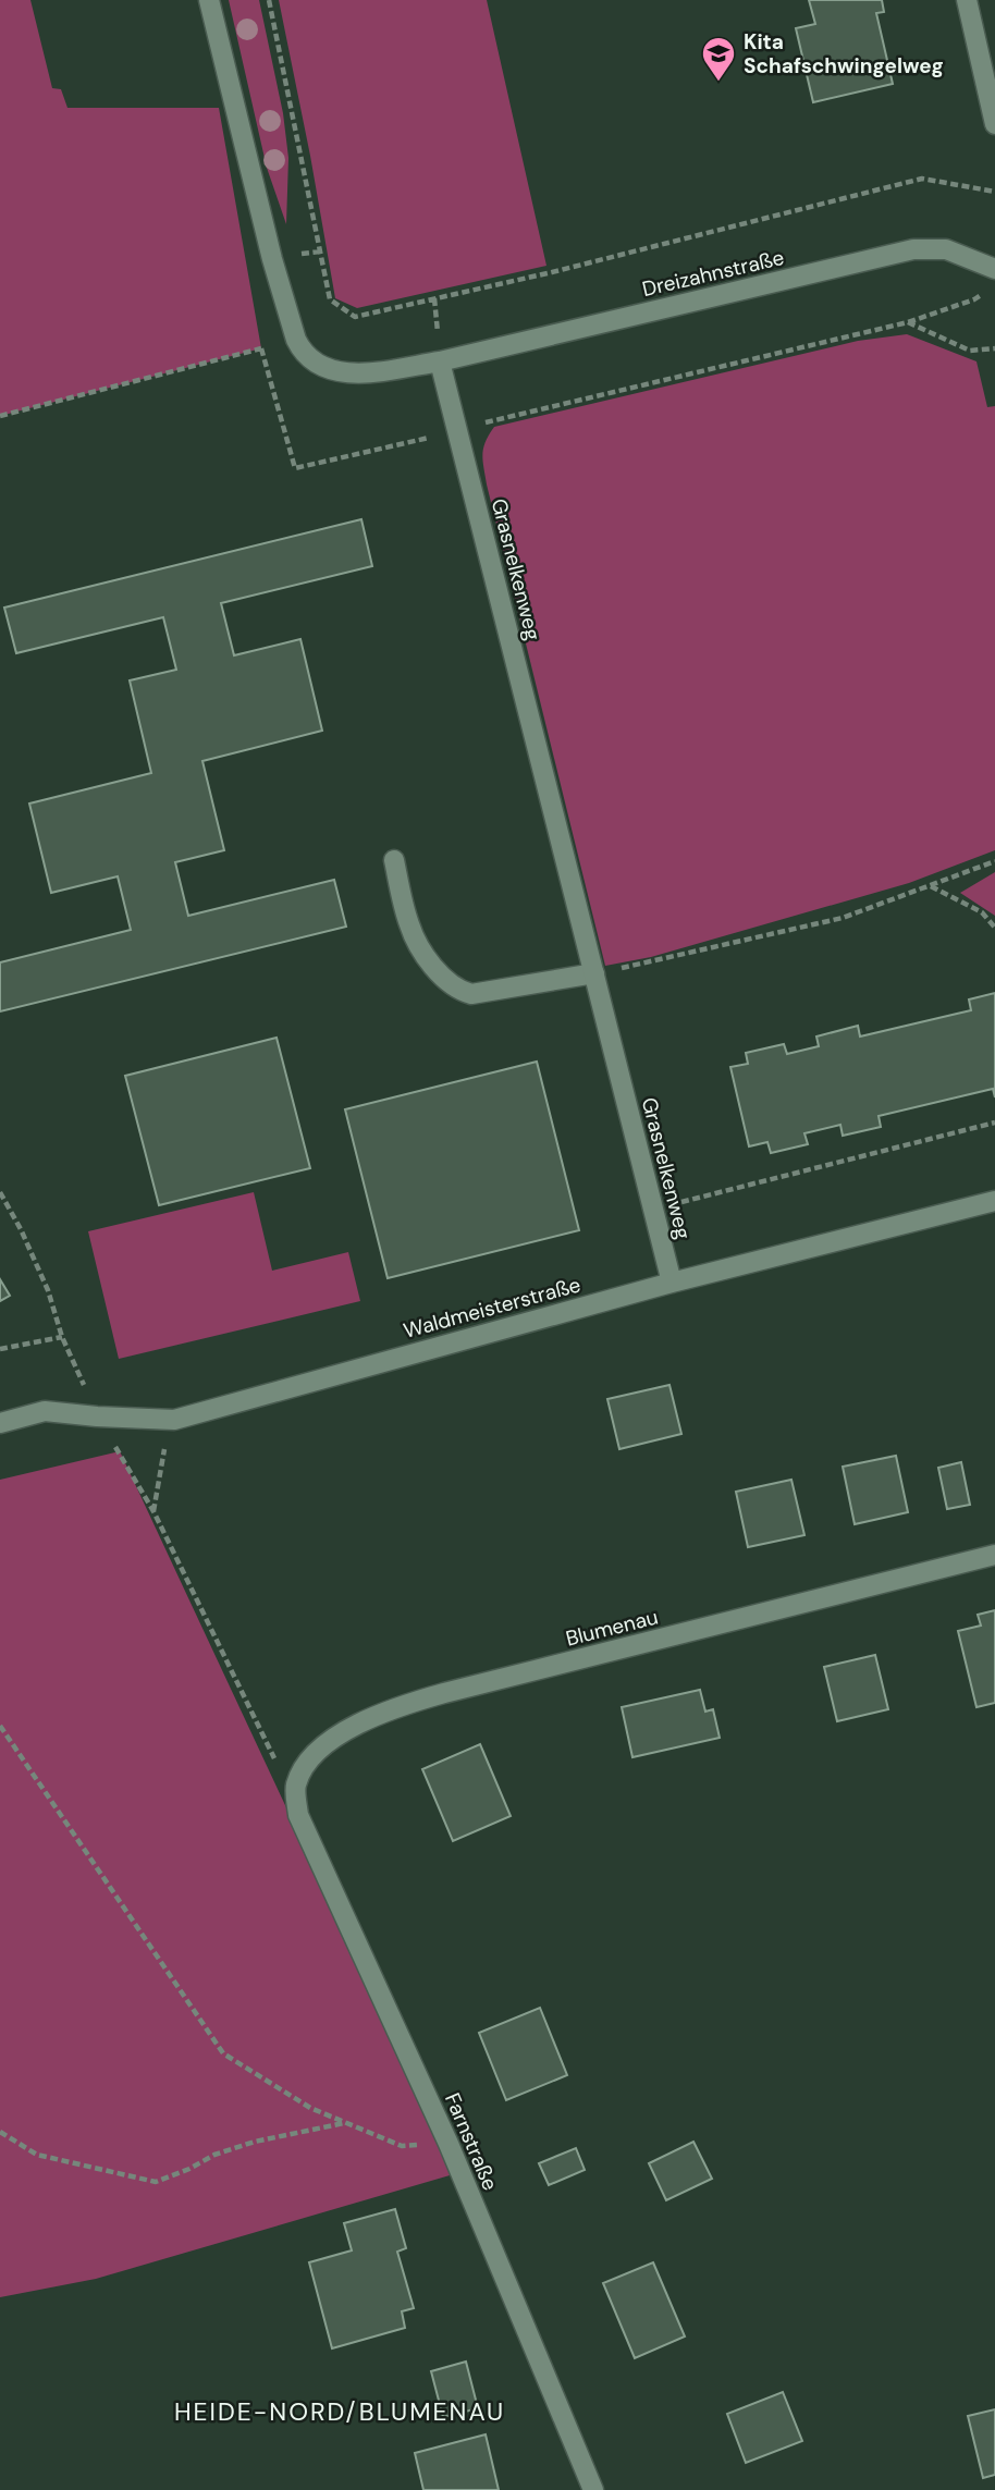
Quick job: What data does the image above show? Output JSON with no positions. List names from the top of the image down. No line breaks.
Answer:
{"streets":{"street":["Dreizahnstraße","Grasnelkenweg","Waldmeisterstraße","Blumenau","Farnstraße"]},"crossings":[["Dreizahnstraße","Grasnelkenweg"],["Grasnelkenweg","Waldmeisterstraße"],["Blumenau","Farnstraße"]],"districts":["HEIDE-NORD/BLUMENAU"],"places":{"school or university":["Kita Schafschwingelweg"]}}
